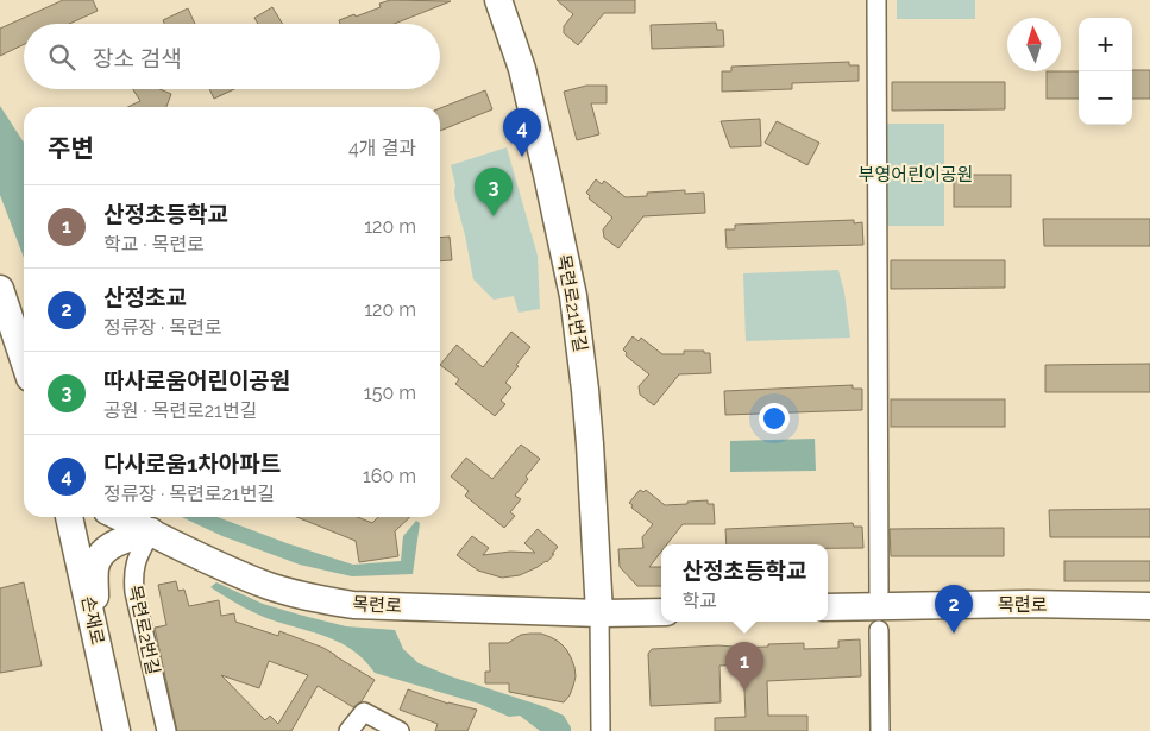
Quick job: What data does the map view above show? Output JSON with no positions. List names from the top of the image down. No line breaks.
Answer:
{"streets":{"main road":["목련로21번길","목련로","손재로"],"street":["목련로2번길"]},"crossings":[["목련로21번길","목련로"],["목련로","목련로2번길"]],"parks":["부영어린이공원"],"north":"top","page":{"map_buttons":["+","−"],"search":"장소 검색","heading":["주변","4개 결과"],"pins":["4","3","2","1"],"list":[{"mark":"1","name":"산정초등학교","note":"학교 · 목련로","value":"120 m"},{"mark":"2","name":"산정초교","note":"정류장 · 목련로","value":"120 m"},{"mark":"3","name":"따사로움어린이공원","note":"공원 · 목련로21번길","value":"150 m"},{"mark":"4","name":"다사로움1차아파트","note":"정류장 · 목련로21번길","value":"160 m"}],"popup":["산정초등학교","학교"]}}
